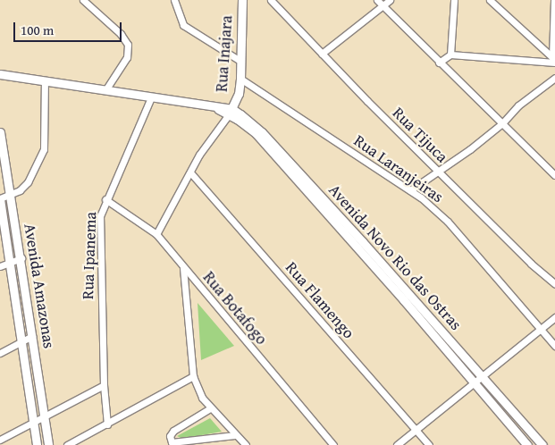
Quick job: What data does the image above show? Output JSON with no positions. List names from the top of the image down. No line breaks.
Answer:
{"streets":{"street":["Rua Inajara","Rua Tijuca","Rua Laranjeiras","Rua Ipanema","Avenida Novo Rio das Ostras","Avenida Amazonas","Rua Flamengo","Rua Botafogo"]},"crossings":[["Rua Inajara","Rua Laranjeiras"],["Rua Inajara","Avenida Novo Rio das Ostras"],["Rua Ipanema","Avenida Novo Rio das Ostras"],["Rua Ipanema","Rua Botafogo"]],"scale_bar":"100 m"}
